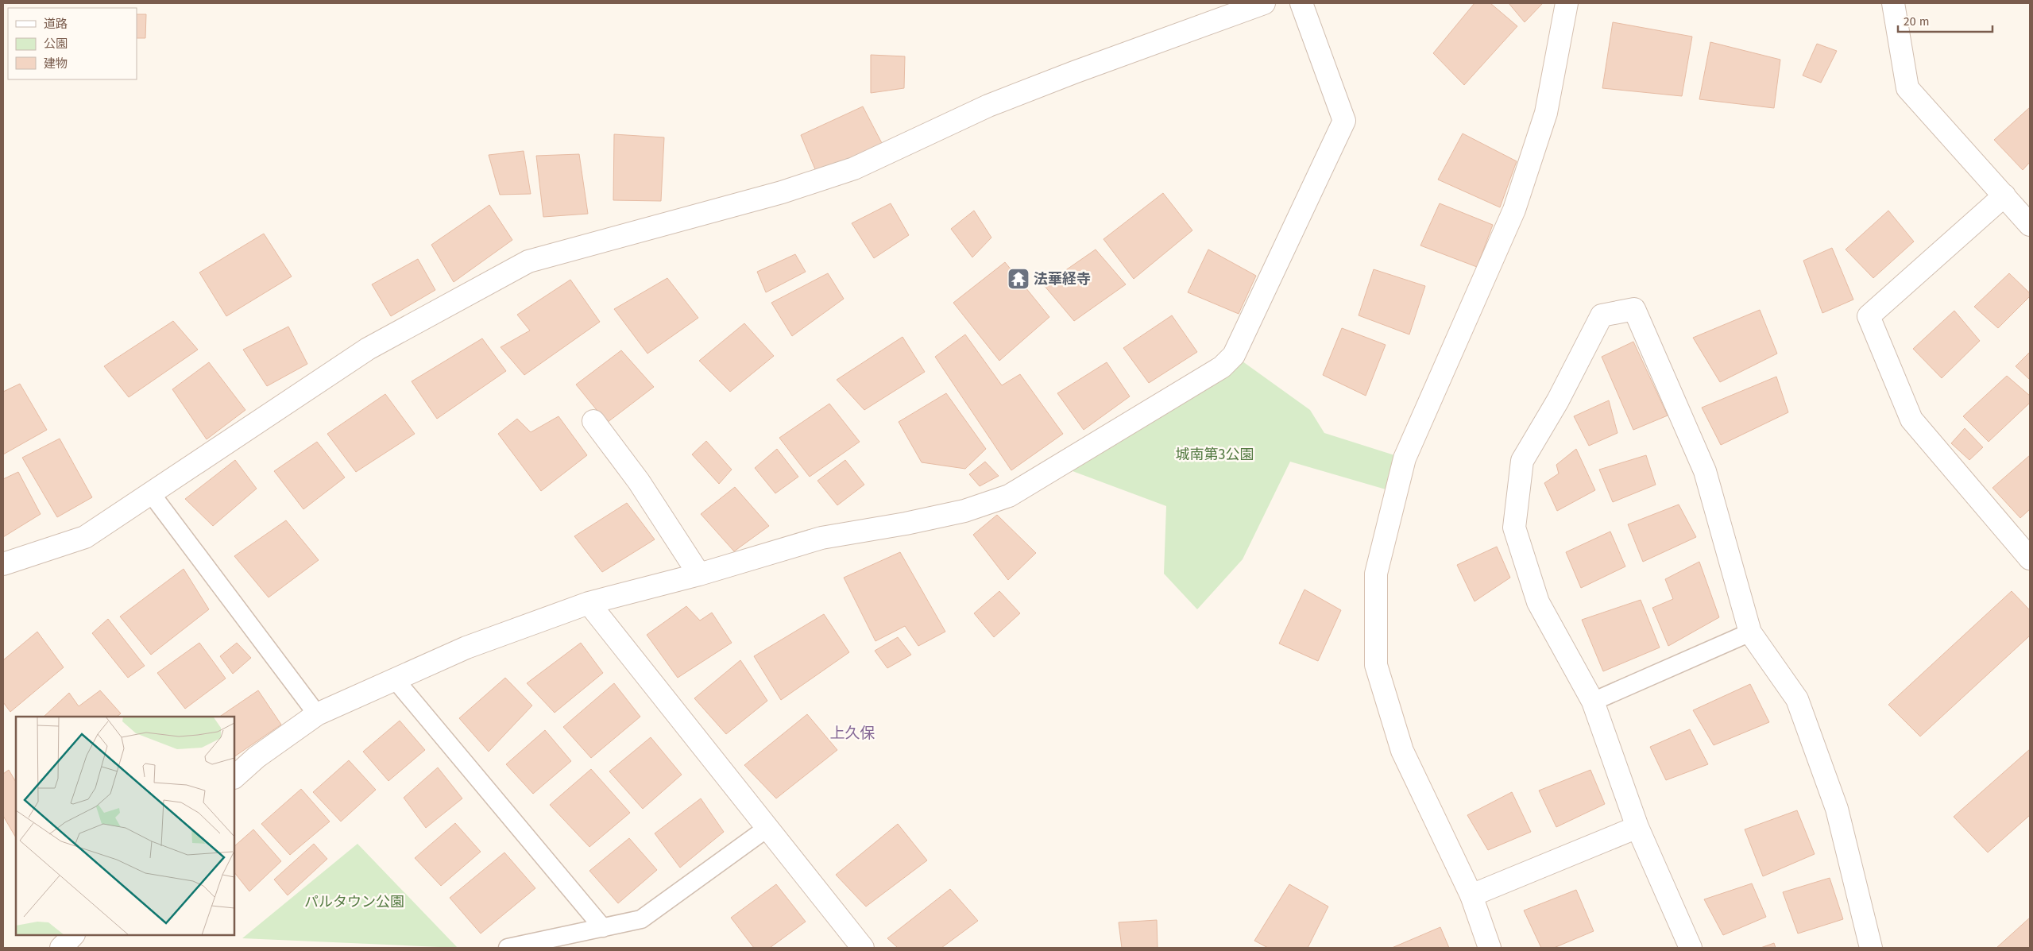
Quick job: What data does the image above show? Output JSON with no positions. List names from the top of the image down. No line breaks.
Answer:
{"districts":["上久保"],"parks":["城南第3公園","パルタウン公園"],"places":{"temple":["法華経寺"]},"legend":["道路","公園","建物"],"scale_bar":"20 m"}
